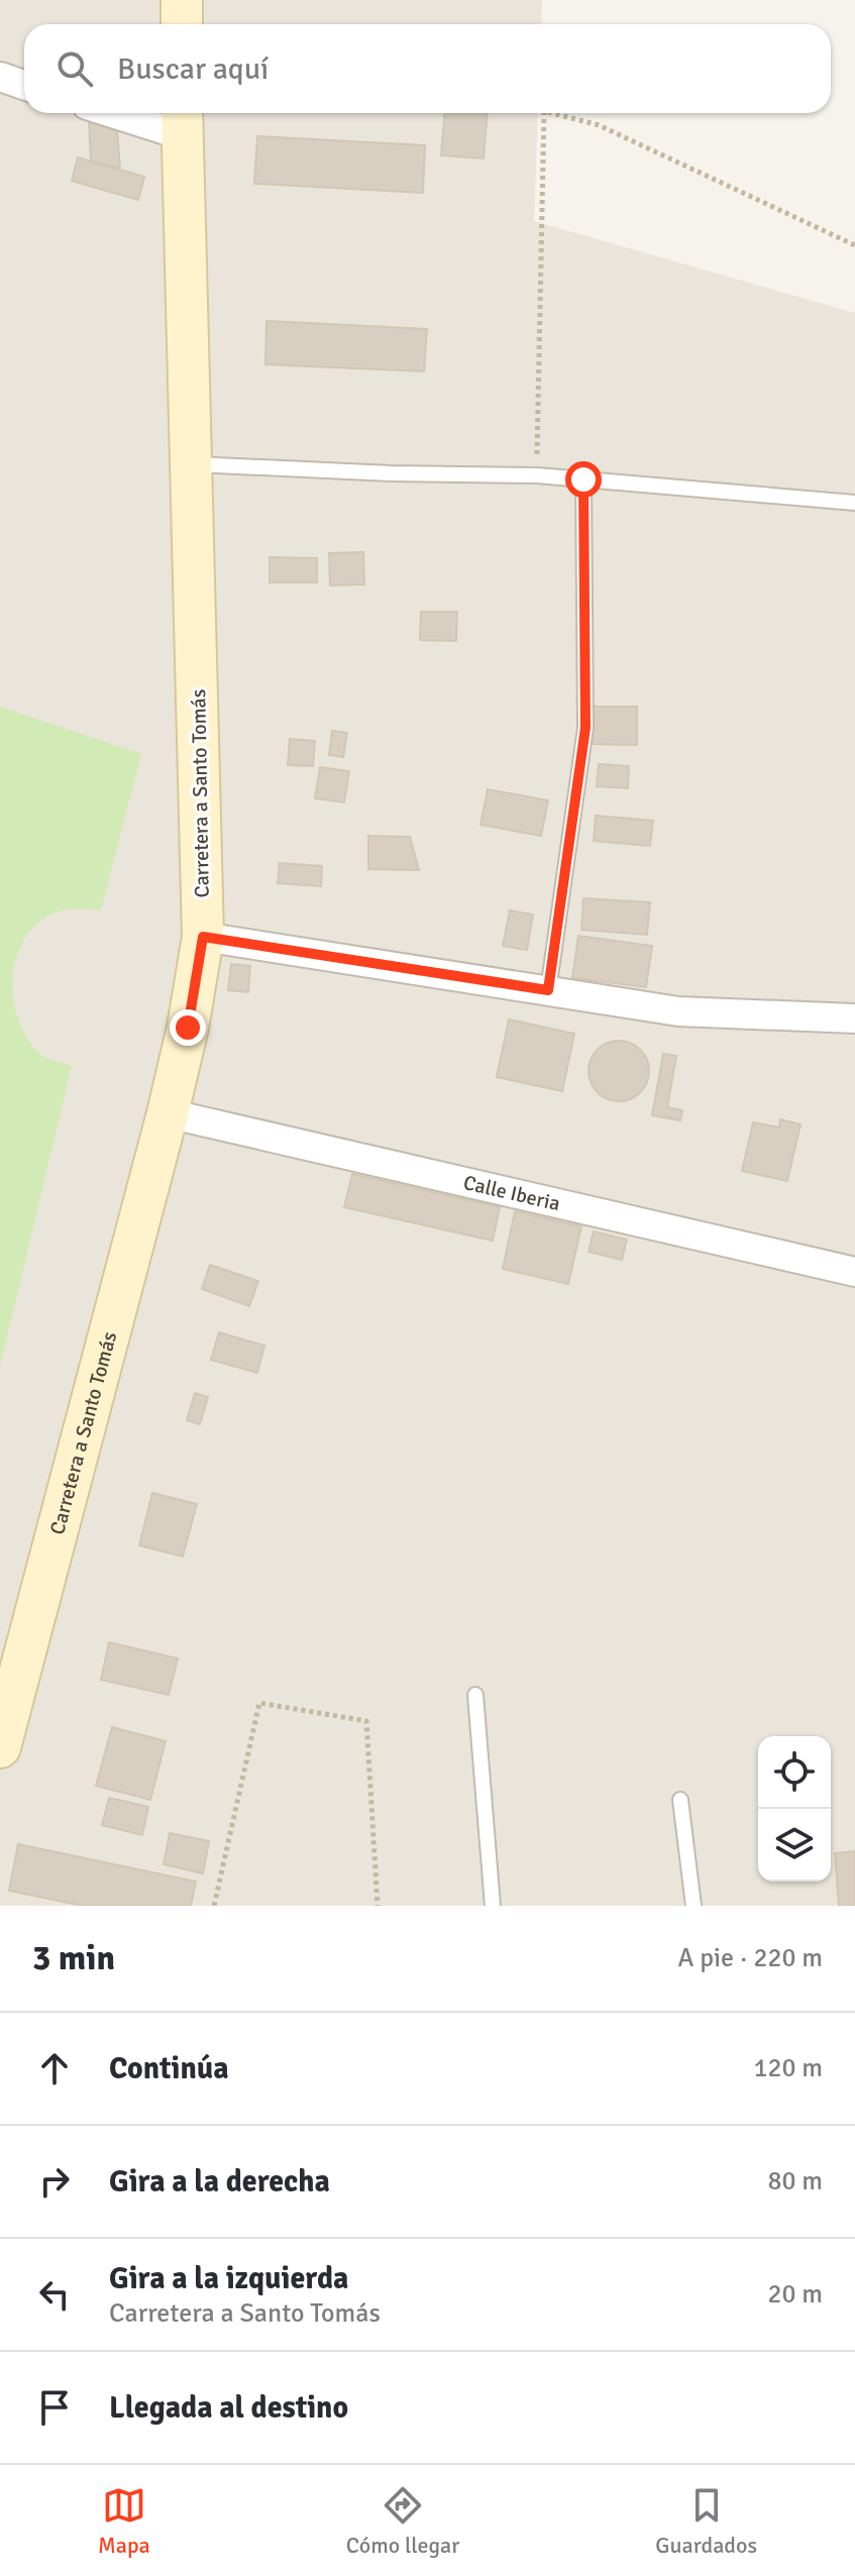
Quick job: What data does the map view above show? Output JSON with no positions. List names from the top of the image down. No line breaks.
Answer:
{"streets":{"street":["Carretera a Santo Tomás","Calle Iberia"]},"crossings":[["Carretera a Santo Tomás","Calle Iberia"]],"page":{"search":"Buscar aquí","heading":["3 min","A pie · 220 m"],"list":[["Continúa","120 m"],["Gira a la derecha","80 m"],["Gira a la izquierda","Carretera a Santo Tomás","20 m"],"Llegada al destino"],"nav":["Mapa","Cómo llegar","Guardados"]}}
